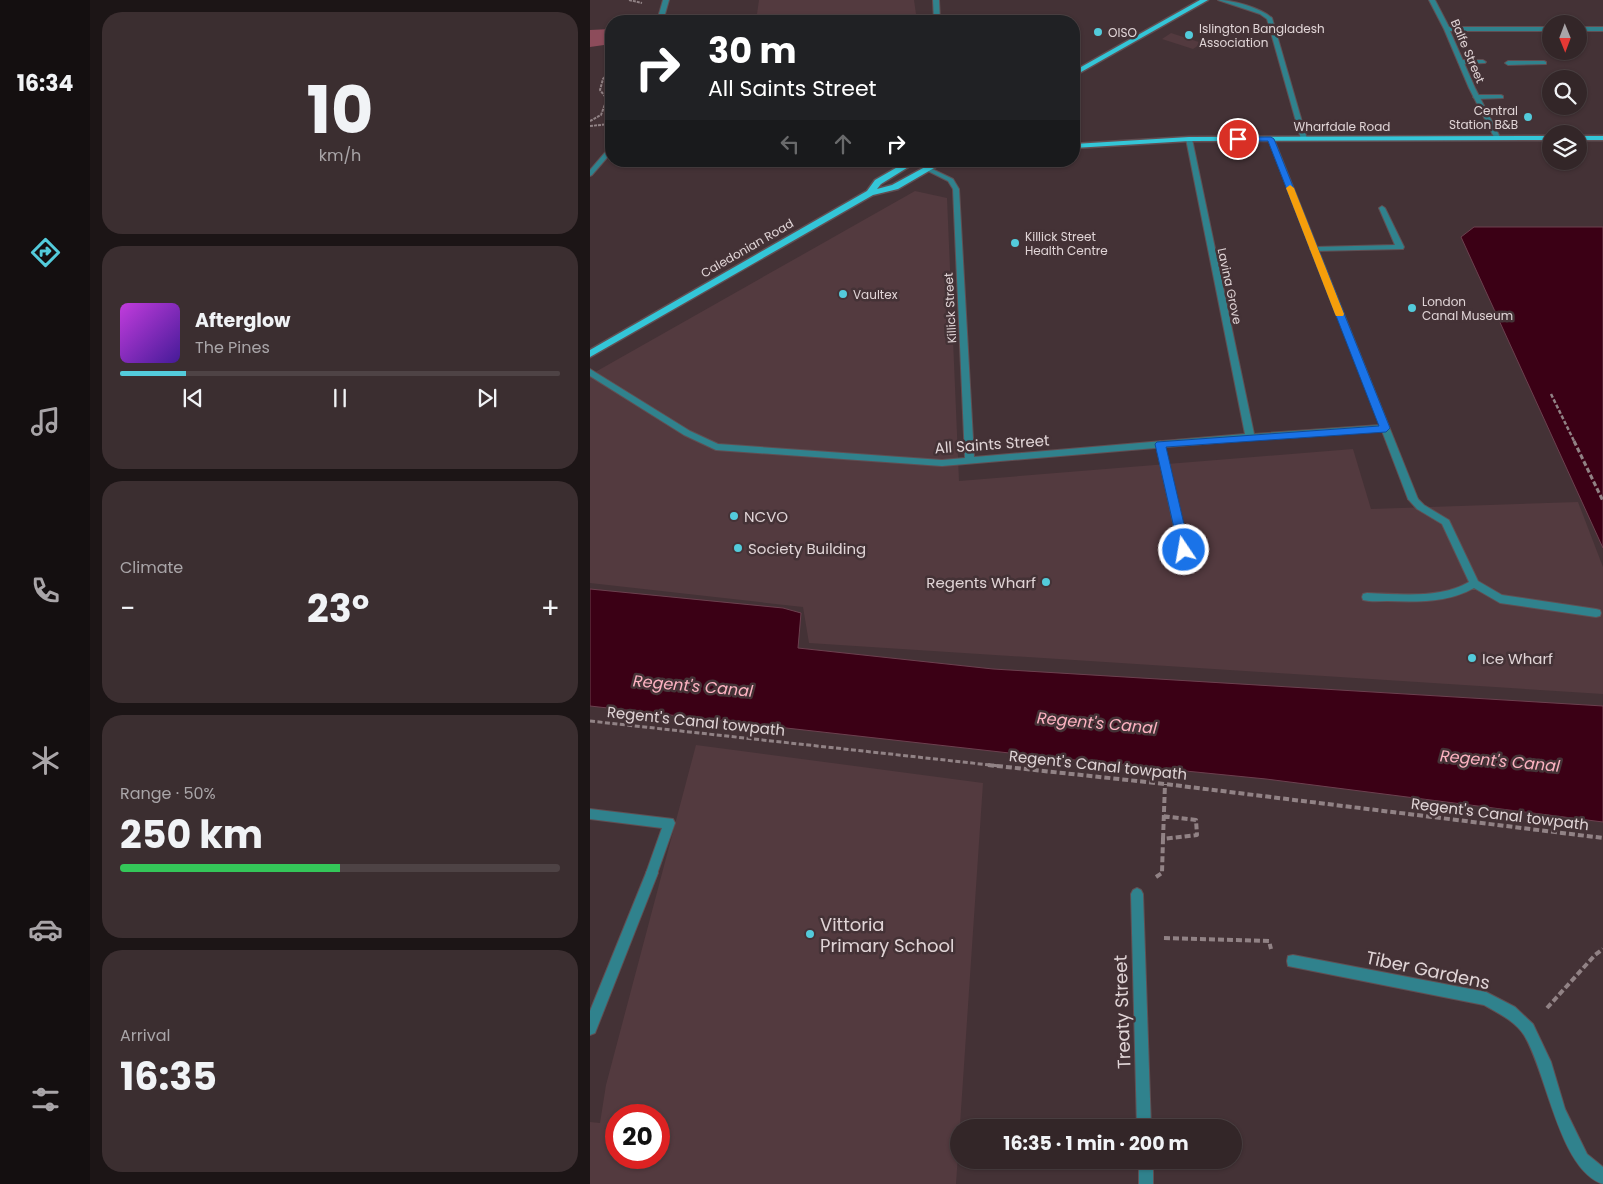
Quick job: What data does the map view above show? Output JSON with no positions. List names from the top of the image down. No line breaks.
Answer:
{"streets":{"main road":["Wharfdale Road","Caledonian Road"],"street":["Balfe Street","Lavina Grove","Killick Street","All Saints Street","Tiber Gardens","Treaty Street"],"path":["Regent's Canal towpath"]},"crossings":[["Balfe Street","Wharfdale Road"],["Wharfdale Road","Lavina Grove"],["Lavina Grove","All Saints Street"],["Killick Street","All Saints Street"]],"water":["Regent's Canal"],"places":["OISO","Islington Bangladesh Association","Central Station B&B","Killick Street Health Centre","Vaultex","London Canal Museum","NCVO","Society Building","Regents Wharf","Ice Wharf","Vittoria Primary School"],"north":"bottom","page":{"tabs":"16:34","tile":[["10","km/h"],"Climate",["Range · 50%","250 km"],["Arrival","16:35"]],"turn":["30 m","All Saints Street"],"song":["Afterglow","The Pines"],"heat":["−","23°","+"],"limit":"20","trip":"16:35 · 1 min · 200 m"}}
